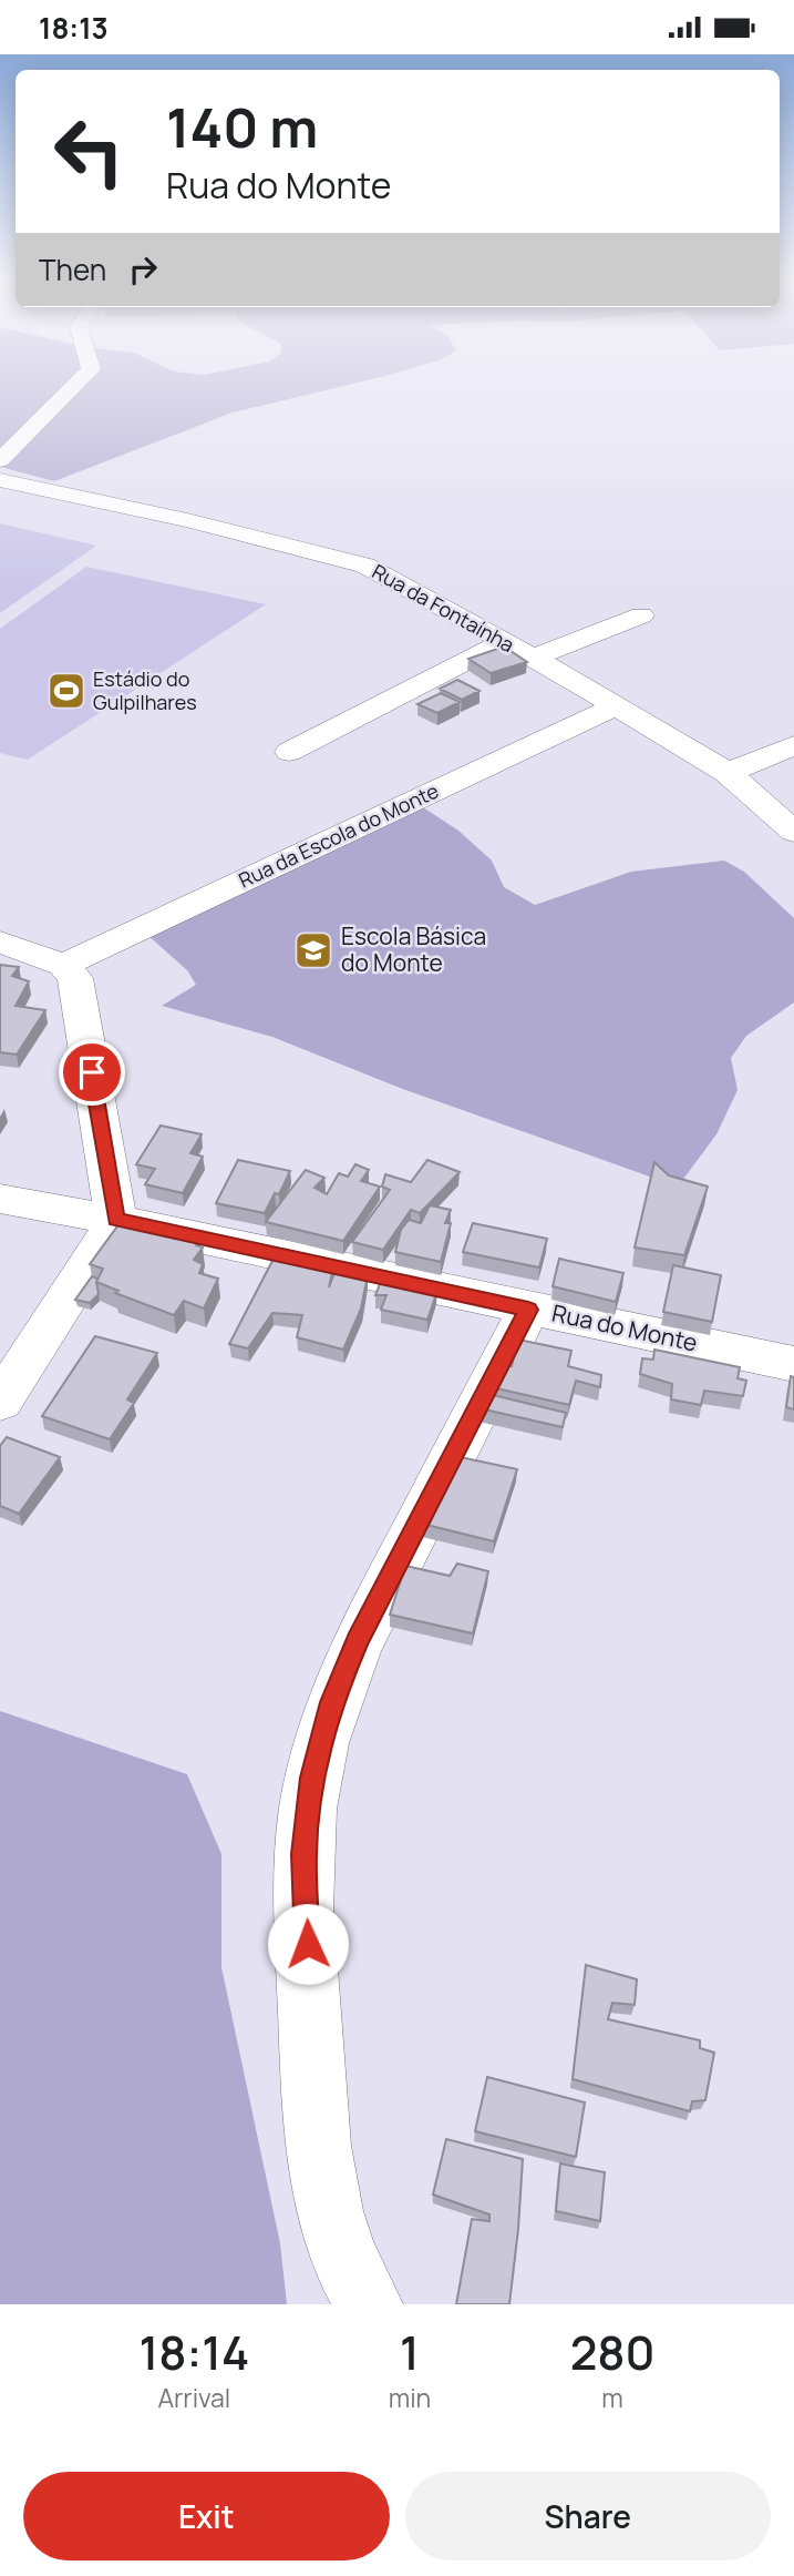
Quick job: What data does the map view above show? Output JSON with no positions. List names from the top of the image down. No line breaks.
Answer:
{"streets":{"street":["Rua da Fontaínha","Rua da Escola do Monte","Rua do Monte"]},"crossings":[["Rua da Fontaínha","Rua da Escola do Monte"]],"places":{"sports":["Estádio do Gulpilhares"],"school or university":["Escola Básica do Monte"]},"page":{"status":"18:13","turn":["140 m","Rua do Monte"],"then":"Then","eta":["18:14","Arrival","1","min","280","m"],"buttons":["Exit","Share"]}}
